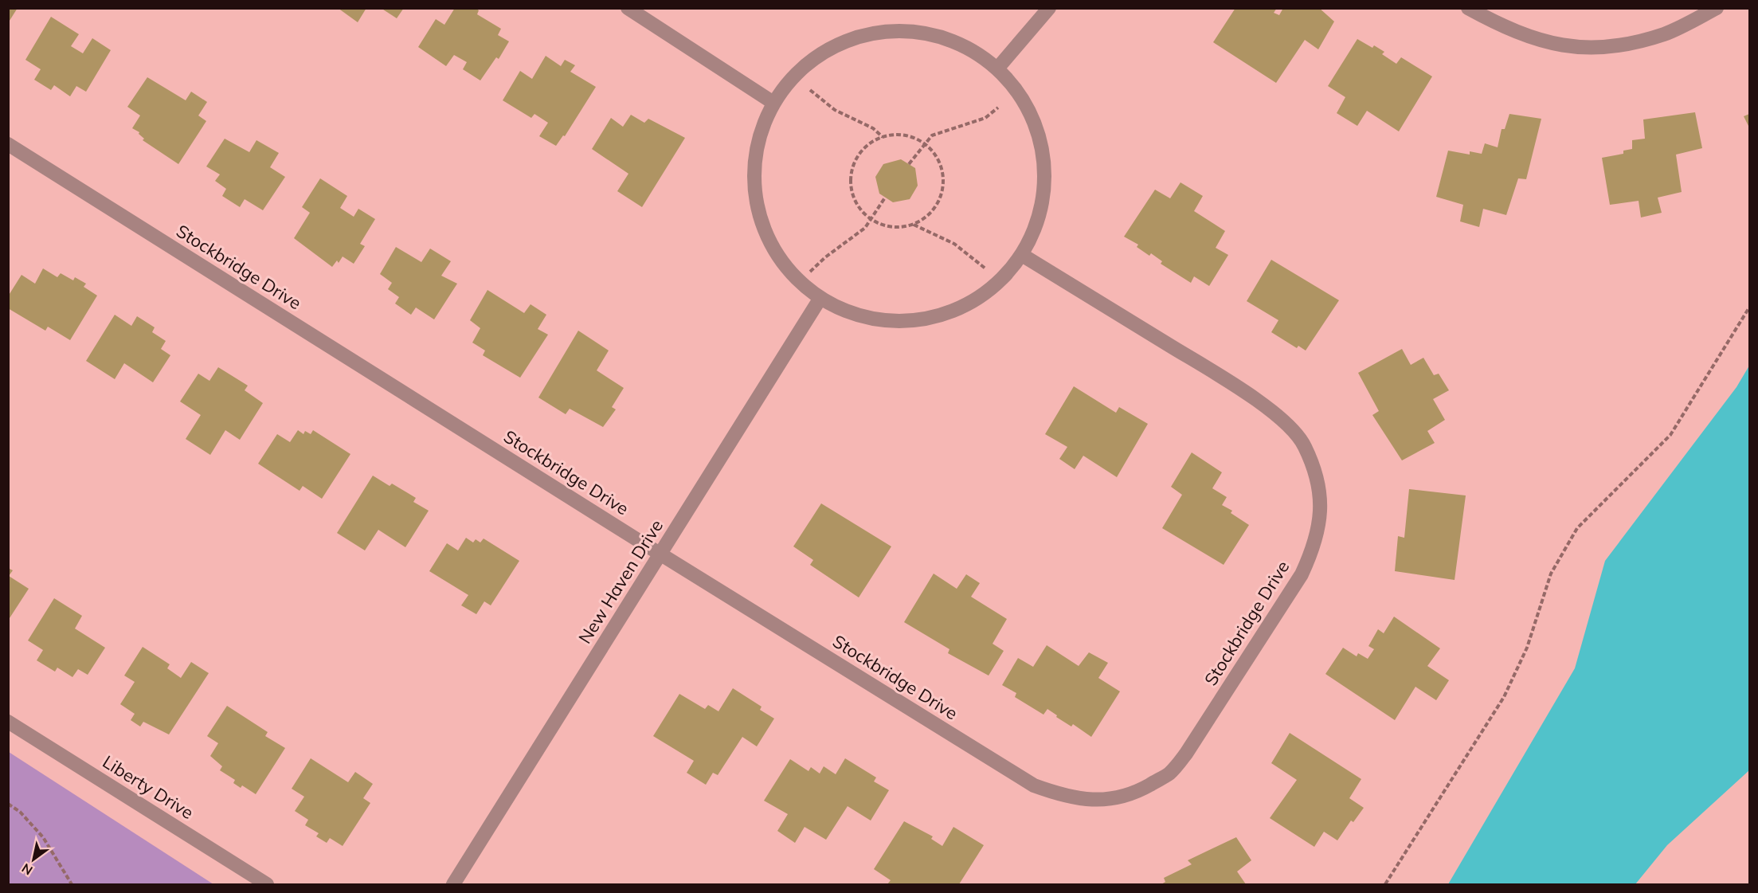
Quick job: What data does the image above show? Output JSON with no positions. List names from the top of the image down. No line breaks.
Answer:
{"streets":{"street":["Stockbridge Drive","New Haven Drive","Liberty Drive"]},"crossings":[["Stockbridge Drive","New Haven Drive"]],"north":"bottom left"}
